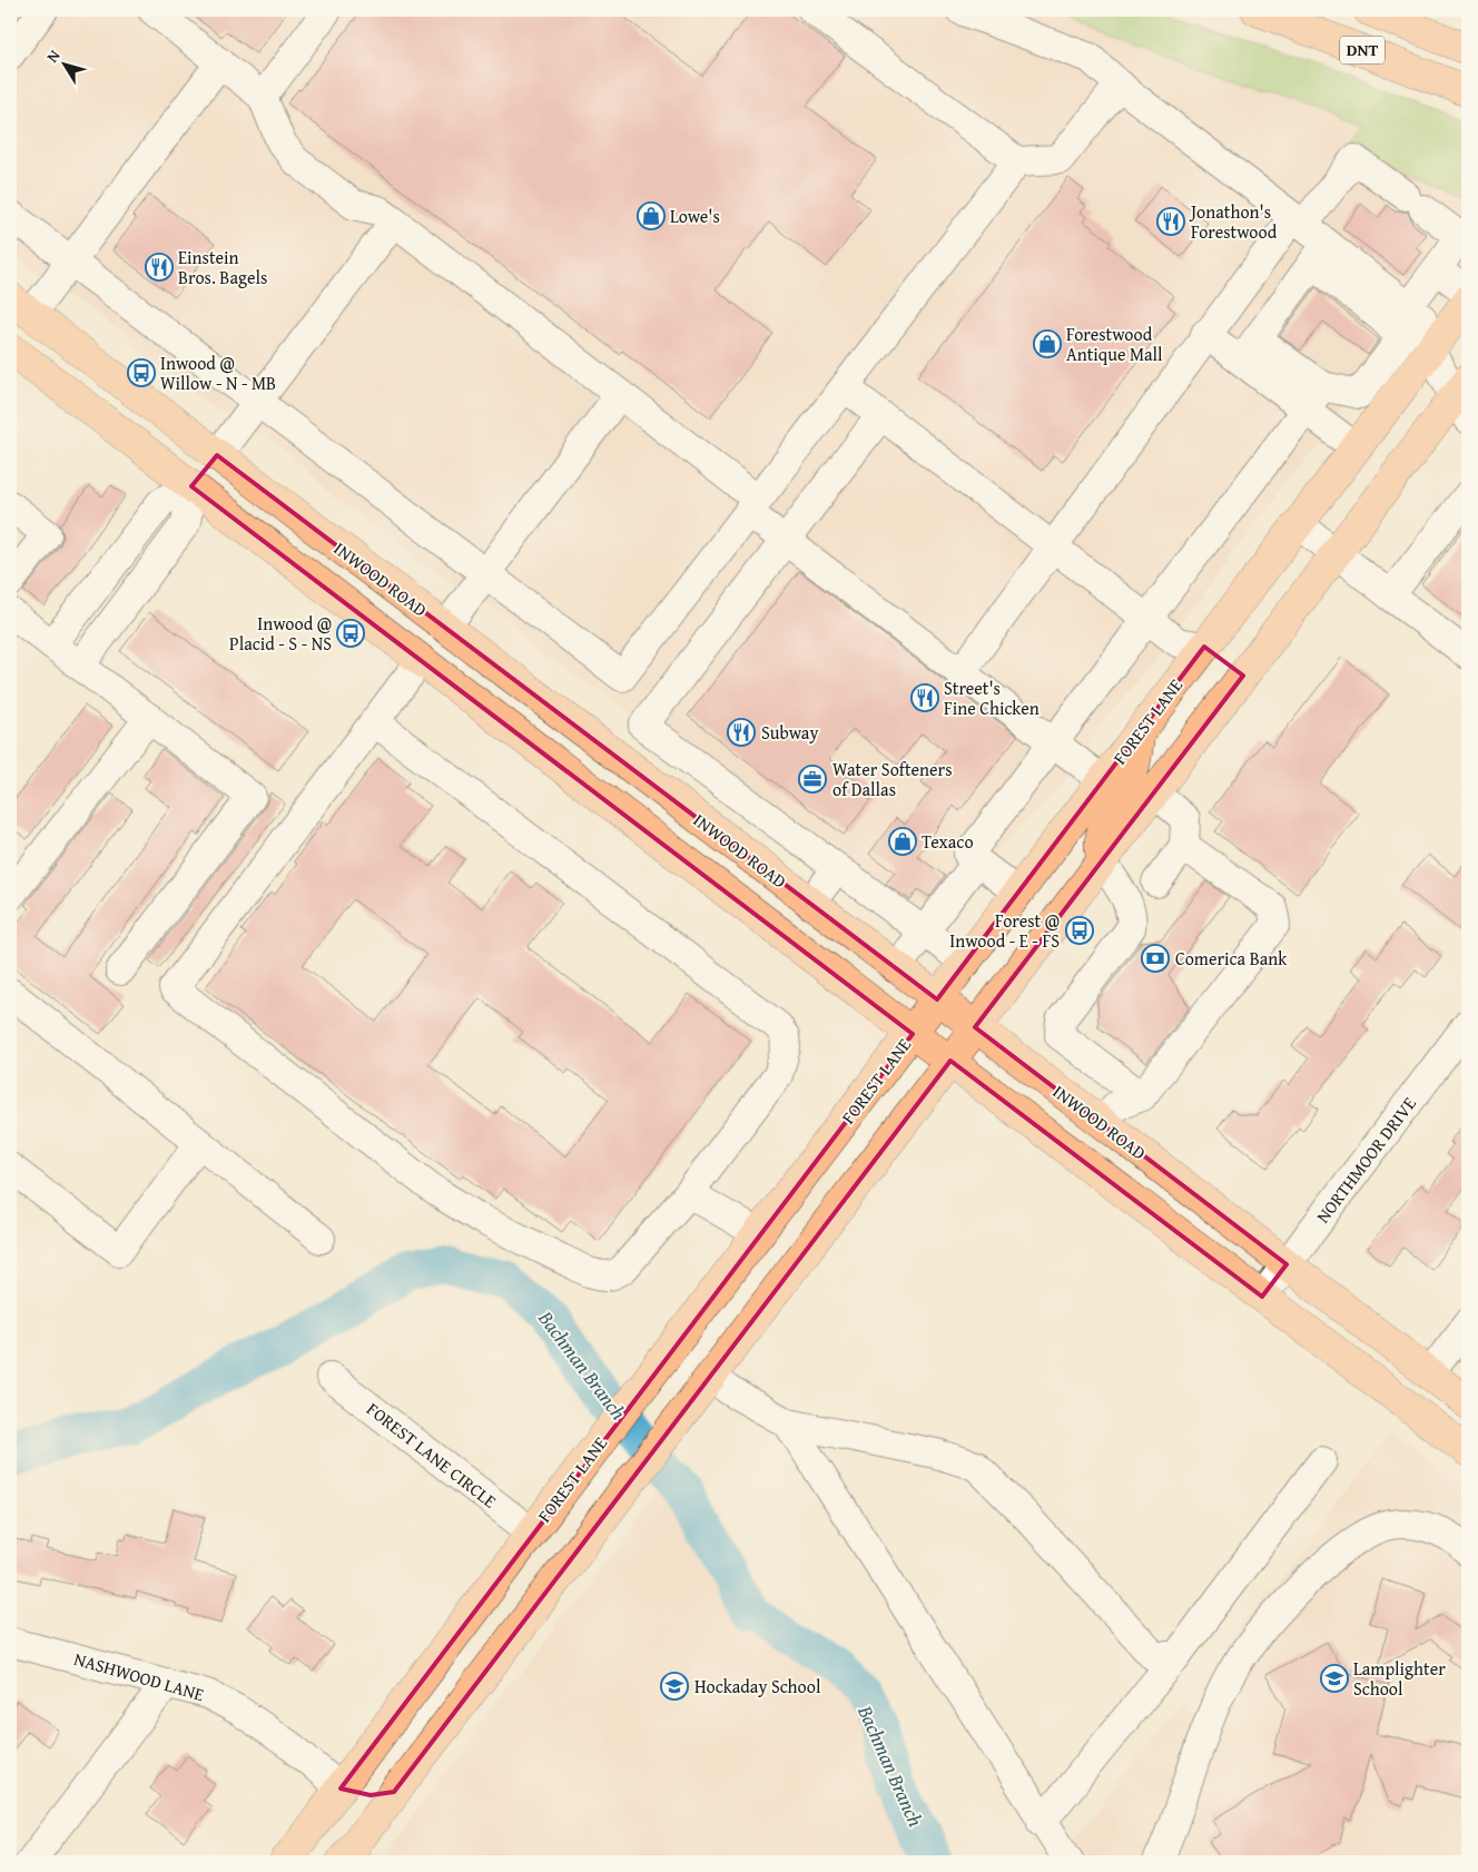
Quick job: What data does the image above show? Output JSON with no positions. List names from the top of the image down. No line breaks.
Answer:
{"streets":{"main road":["DNT","INWOOD ROAD","FOREST LANE"],"street":["NORTHMOOR DRIVE","FOREST LANE CIRCLE","NASHWOOD LANE"]},"crossings":[["INWOOD ROAD","FOREST LANE"],["INWOOD ROAD","NORTHMOOR DRIVE"],["FOREST LANE","FOREST LANE CIRCLE"],["FOREST LANE","NASHWOOD LANE"]],"water":["Bachman Branch"],"places":{"shop":["Lowe's","Forestwood Antique Mall","Texaco"],"restaurant":["Jonathon's Forestwood","Einstein Bros. Bagels","Street's Fine Chicken","Subway"],"bus stop":["Inwood @ Willow - N - MB","Inwood @ Placid - S - NS","Forest @ Inwood - E - FS"],"office":["Water Softeners of Dallas"],"bank":["Comerica Bank"],"school or university":["Lamplighter School","Hockaday School"]},"north":"top left"}
